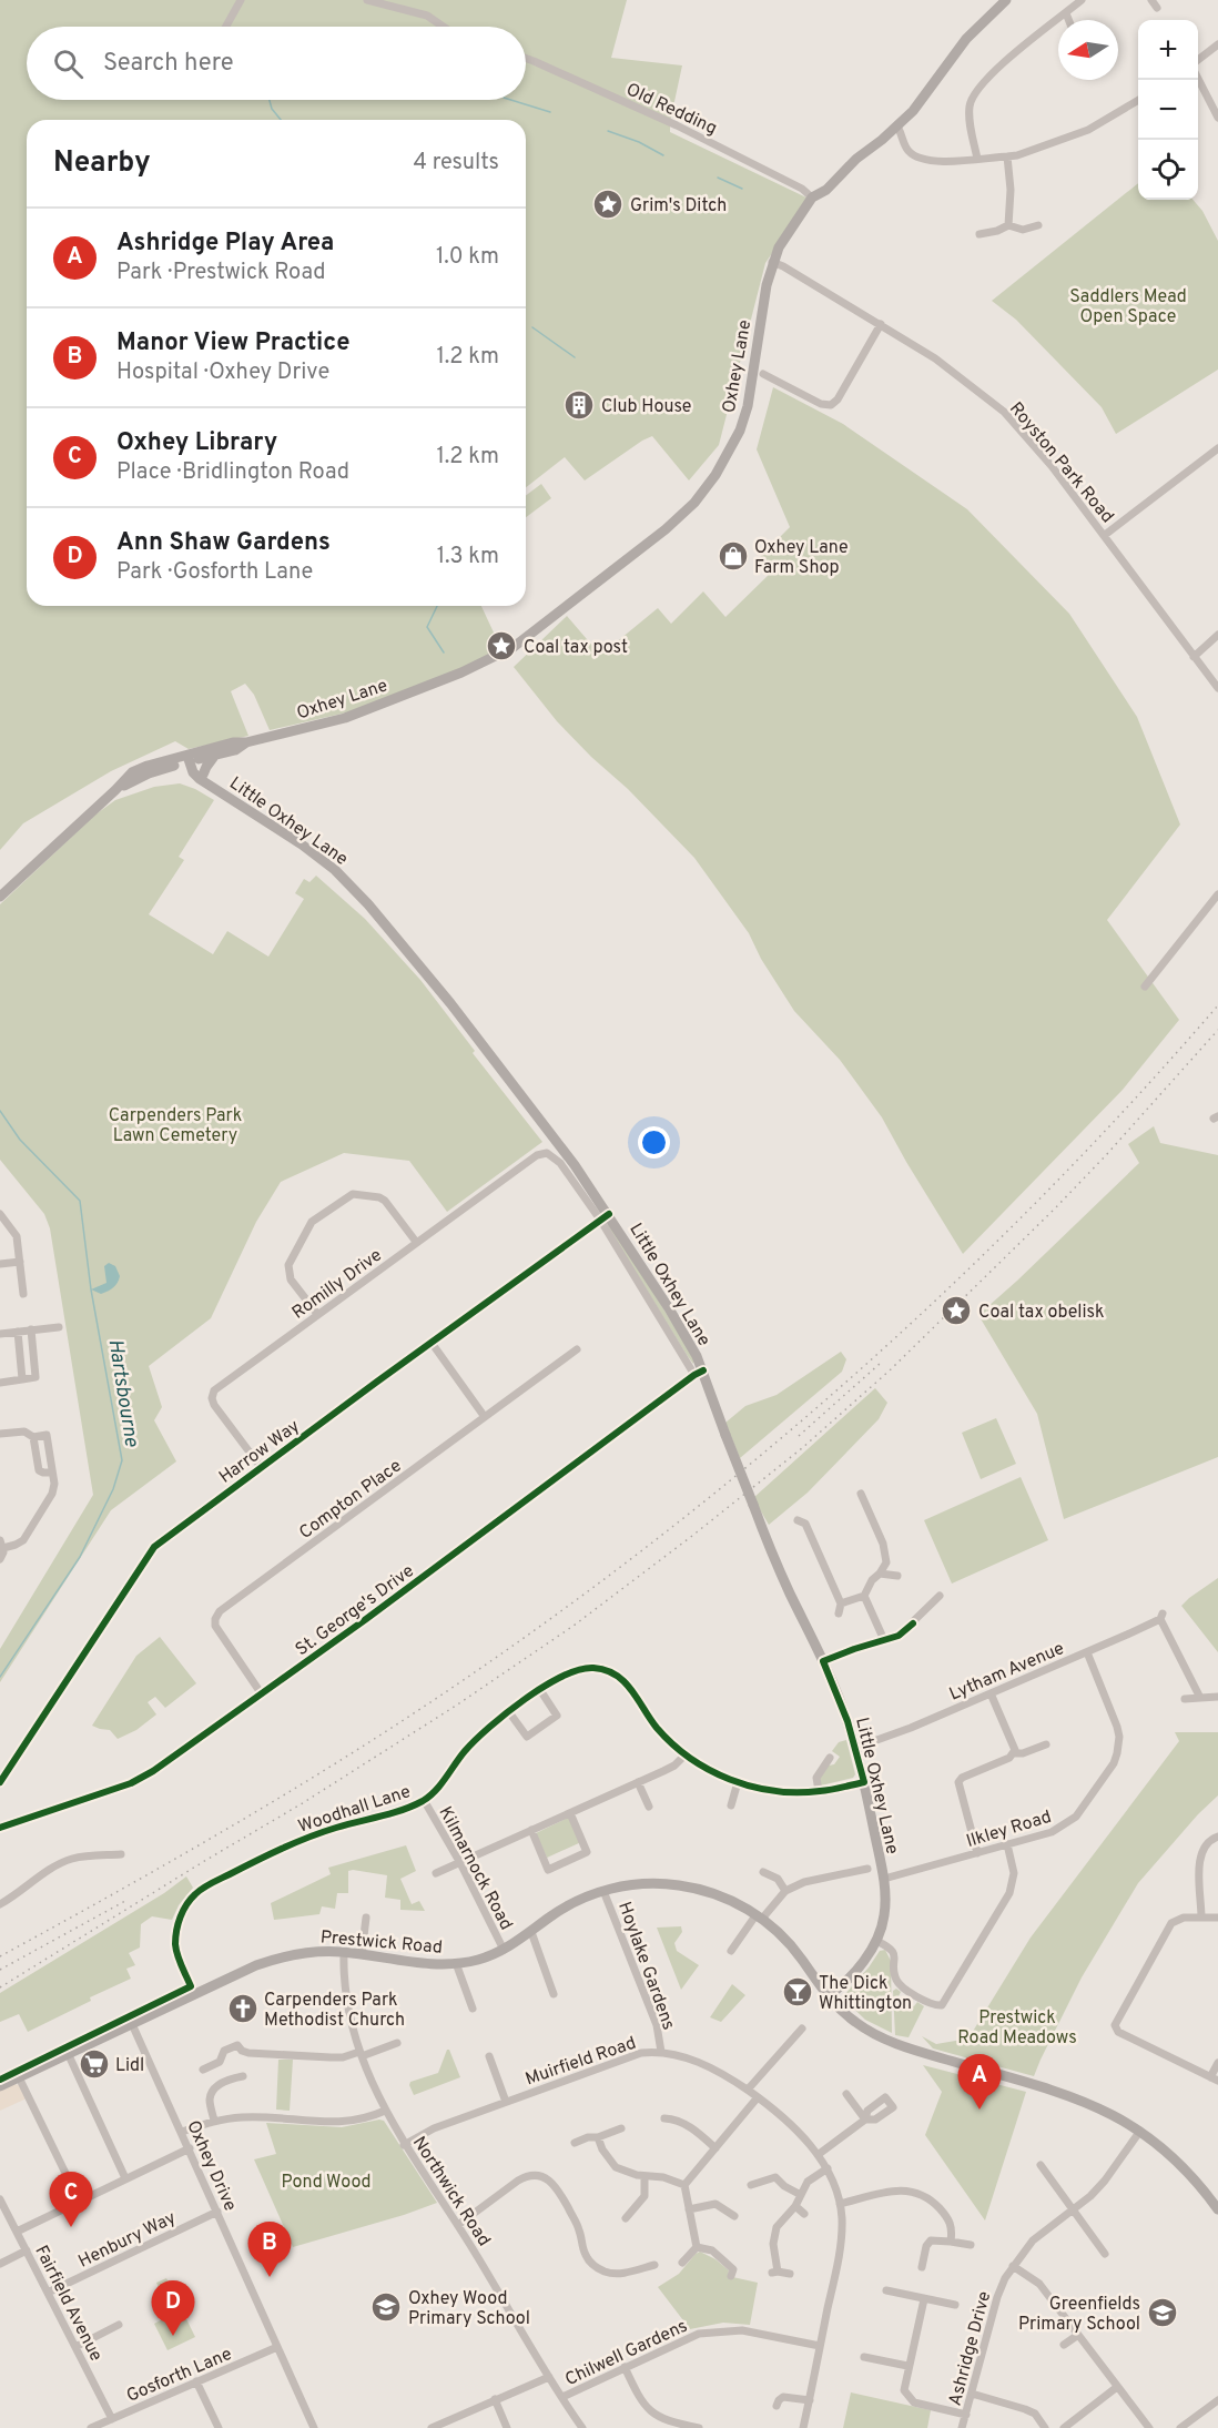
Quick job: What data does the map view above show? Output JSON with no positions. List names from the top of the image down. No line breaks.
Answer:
{"streets":{"main road":["Oxhey Lane","Little Oxhey Lane","Prestwick Road"],"street":["Old Redding","Royston Park Road","Romilly Drive","Harrow Way","Compton Place","St. George's Drive","Lytham Avenue","Woodhall Lane","Ilkley Road","Kilmarnock Road","Hoylake Gardens","Muirfield Road","Oxhey Drive","Northwick Road","Henbury Way","Fairfield Avenue","Ashridge Drive","Chilwell Gardens","Gosforth Lane"]},"crossings":[["Old Redding","Oxhey Lane"],["Oxhey Lane","Royston Park Road"],["Oxhey Lane","Little Oxhey Lane"],["Little Oxhey Lane","Romilly Drive"],["Little Oxhey Lane","Harrow Way"],["Little Oxhey Lane","St. George's Drive"],["Little Oxhey Lane","Lytham Avenue"],["Little Oxhey Lane","Woodhall Lane"],["Little Oxhey Lane","Ilkley Road"],["Little Oxhey Lane","Prestwick Road"],["Romilly Drive","Harrow Way"],["Compton Place","St. George's Drive"],["Lytham Avenue","Ilkley Road"],["Woodhall Lane","Kilmarnock Road"],["Woodhall Lane","Prestwick Road"],["Kilmarnock Road","Prestwick Road"],["Prestwick Road","Hoylake Gardens"],["Prestwick Road","Oxhey Drive"],["Prestwick Road","Northwick Road"],["Prestwick Road","Ashridge Drive"],["Hoylake Gardens","Muirfield Road"],["Muirfield Road","Northwick Road"],["Muirfield Road","Chilwell Gardens"],["Oxhey Drive","Henbury Way"],["Oxhey Drive","Gosforth Lane"],["Northwick Road","Chilwell Gardens"],["Henbury Way","Fairfield Avenue"],["Fairfield Avenue","Gosforth Lane"]],"water":["Hartsbourne"],"parks":["Saddlers Mead Open Space","Carpenders Park Lawn Cemetery","Prestwick Road Meadows","Pond Wood"],"places":{"place":["Grim's Ditch","Coal tax post","Coal tax obelisk"],"building":["Club House"],"shop":["Oxhey Lane Farm Shop"],"bar":["The Dick Whittington"],"church":["Carpenders Park Methodist Church"],"supermarket":["Lidl"],"school or university":["Oxhey Wood Primary School","Greenfields Primary School"]},"north":"left","page":{"map_buttons":["+","−"],"search":"Search here","heading":["Nearby","4 results"],"list":[{"mark":"A","name":"Ashridge Play Area","note":"Park · Prestwick Road","value":"1.0 km"},{"mark":"B","name":"Manor View Practice","note":"Hospital · Oxhey Drive","value":"1.2 km"},{"mark":"C","name":"Oxhey Library","note":"Place · Bridlington Road","value":"1.2 km"},{"mark":"D","name":"Ann Shaw Gardens","note":"Park · Gosforth Lane","value":"1.3 km"}],"pins":["A","C","B","D"]}}
